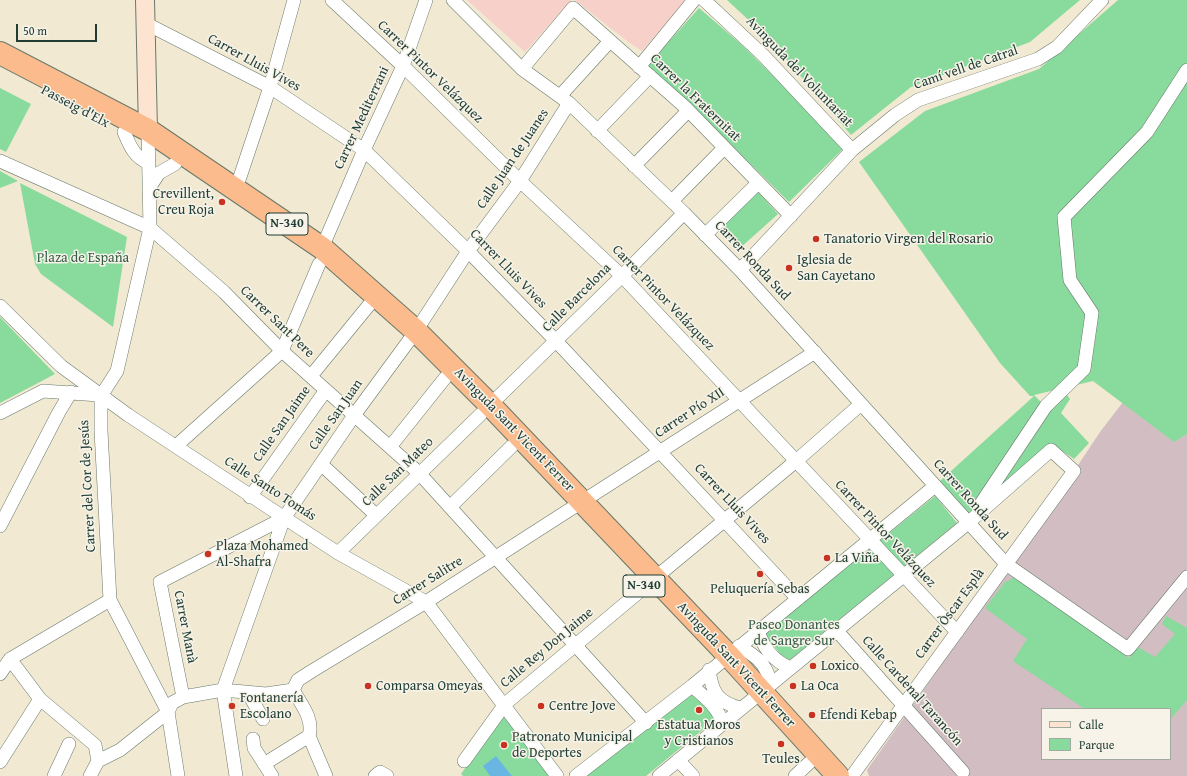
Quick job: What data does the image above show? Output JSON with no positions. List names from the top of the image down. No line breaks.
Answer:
{"streets":{"highway":["Passeig d'Elx","N-340","Avinguda Sant Vicent Ferrer"],"street":["Carrer Lluis Vives","Camí vell de Catral","Carrer Pintor Velázquez","Avinguda del Voluntariat","Carrer la Fraternitat","Carrer Mediterrani","Calle Juan de Juanes","Carrer Ronda Sud","Calle Barcelona","Carrer Sant Pere","Carrer Pío XII","Calle San Juan","Calle San Jaime","Calle San Mateo","Carrer del Cor de Jesús","Calle Santo Tomás","Carrer Salitre","Carrer Òscar Esplà","Carrer Manà","Calle Rey Don Jaime","Calle Cardenal Tarancón"]},"crossings":[["Carrer Lluis Vives","Carrer Mediterrani"],["Carrer Lluis Vives","Calle Juan de Juanes"],["Carrer Lluis Vives","Calle Barcelona"],["Carrer Lluis Vives","Carrer Pío XII"],["Carrer Lluis Vives","Calle Rey Don Jaime"],["Camí vell de Catral","Avinguda del Voluntariat"],["Camí vell de Catral","Carrer la Fraternitat"],["Camí vell de Catral","Carrer Ronda Sud"],["Carrer Pintor Velázquez","Carrer Mediterrani"],["Carrer Pintor Velázquez","Calle Juan de Juanes"],["Carrer Pintor Velázquez","Calle Barcelona"],["Carrer Pintor Velázquez","Carrer Pío XII"],["Carrer Pintor Velázquez","Carrer Òscar Esplà"],["Carrer Pintor Velázquez","Calle Rey Don Jaime"],["Carrer la Fraternitat","Calle Juan de Juanes"],["Carrer la Fraternitat","Carrer Ronda Sud"],["Passeig d'Elx","Avinguda Sant Vicent Ferrer"],["Carrer Mediterrani","Carrer Sant Pere"],["Carrer Mediterrani","Avinguda Sant Vicent Ferrer"],["Calle Juan de Juanes","Carrer Ronda Sud"],["Calle Juan de Juanes","Calle San Juan"],["Calle Juan de Juanes","Avinguda Sant Vicent Ferrer"],["Carrer Ronda Sud","Calle Barcelona"],["Carrer Ronda Sud","Carrer Pío XII"],["Carrer Ronda Sud","Carrer Òscar Esplà"],["Carrer Ronda Sud","Calle Rey Don Jaime"],["Calle Barcelona","Avinguda Sant Vicent Ferrer"],["Calle Barcelona","Calle San Mateo"],["Carrer Sant Pere","Calle San Juan"],["Carrer Sant Pere","Calle San Jaime"],["Carrer Sant Pere","Calle San Mateo"],["Carrer Sant Pere","Carrer Salitre"],["Carrer Sant Pere","Calle Rey Don Jaime"],["Carrer Pío XII","Avinguda Sant Vicent Ferrer"],["Carrer Pío XII","Carrer Salitre"],["Calle San Juan","Avinguda Sant Vicent Ferrer"],["Calle San Juan","Calle Santo Tomás"],["Calle San Juan","Carrer Manà"],["Calle San Jaime","Calle Santo Tomás"],["Avinguda Sant Vicent Ferrer","Calle San Mateo"],["Avinguda Sant Vicent Ferrer","Carrer Salitre"],["Avinguda Sant Vicent Ferrer","Calle Rey Don Jaime"],["Calle San Mateo","Calle Santo Tomás"],["Carrer del Cor de Jesús","Calle Santo Tomás"],["Calle Santo Tomás","Carrer Salitre"],["Calle Santo Tomás","Carrer Manà"],["Carrer Òscar Esplà","Calle Cardenal Tarancón"]],"parks":["Plaza de España","Paseo Donantes de Sangre Sur"],"places":["Crevillent, Creu Roja","Tanatorio Virgen del Rosario","Iglesia de San Cayetano","Plaza Mohamed Al-Shafra","La Viña","Peluquería Sebas","Loxico","Comparsa Omeyas","La Oca","Fontanería Escolano","Centre Jove","Estatua Moros y Cristianos","Efendi Kebap","Teules","Patronato Municipal de Deportes"],"legend":["Calle","Parque"],"scale_bar":"50 m"}
